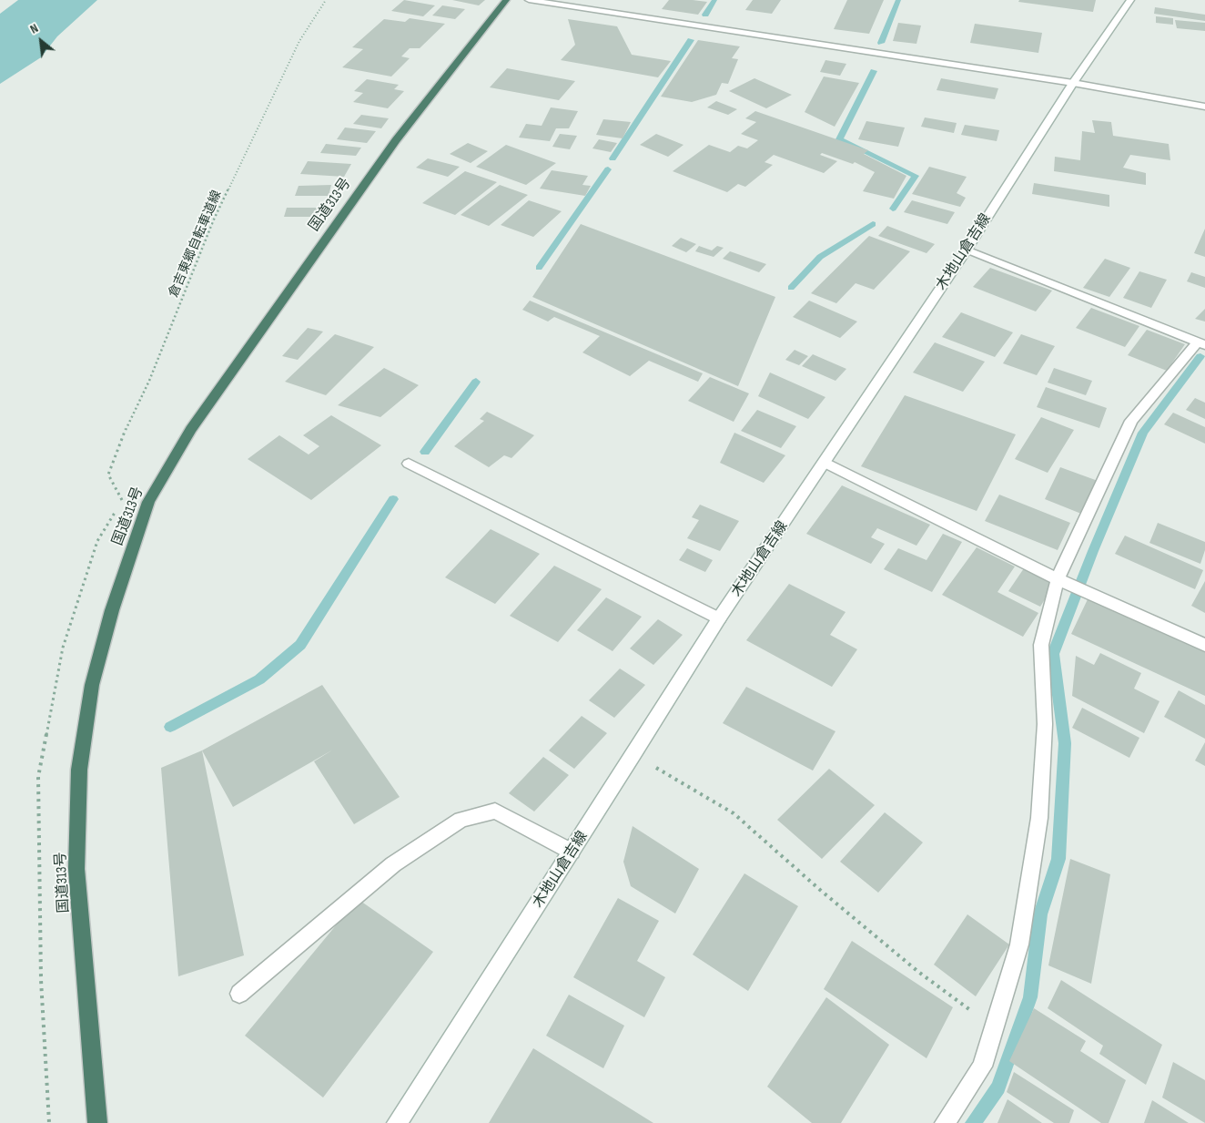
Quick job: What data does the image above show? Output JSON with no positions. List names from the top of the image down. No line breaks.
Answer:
{"streets":{"highway":["国道313号"],"street":["木地山倉吉線"],"path":["倉吉東郷自転車道線"]},"north":"top left"}
